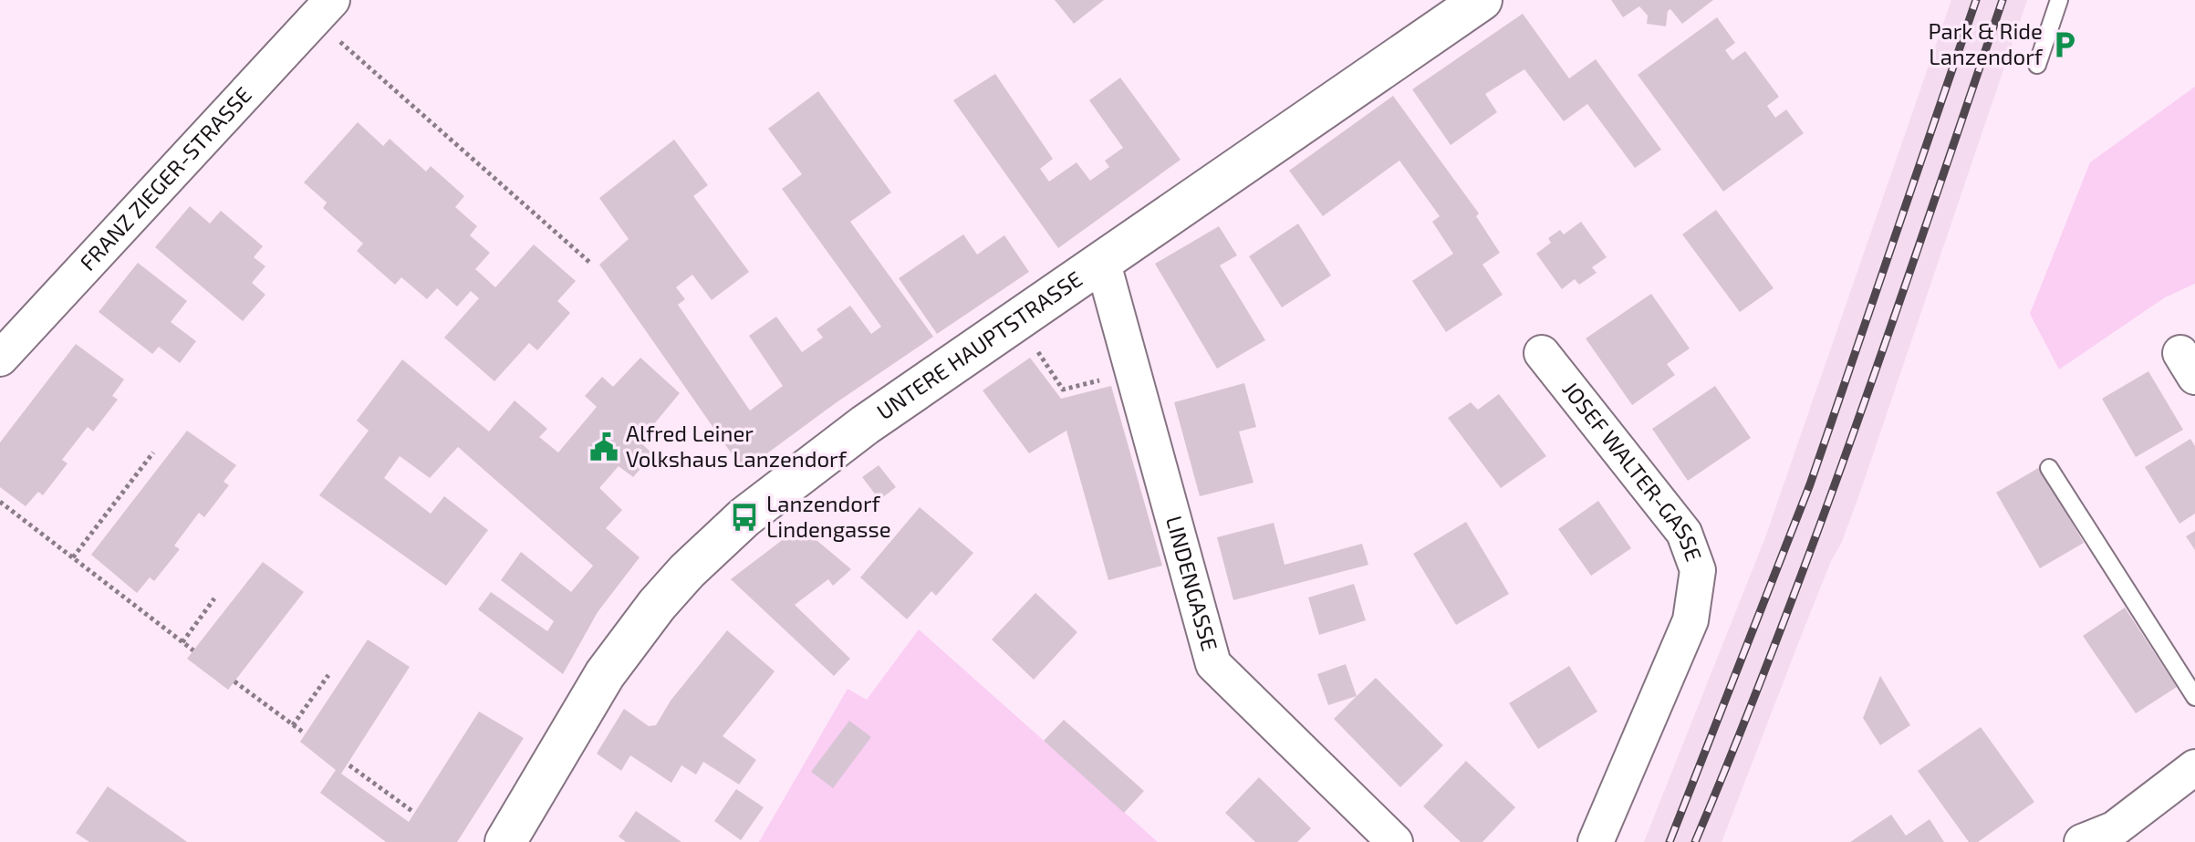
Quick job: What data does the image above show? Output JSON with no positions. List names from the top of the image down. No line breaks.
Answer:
{"streets":{"main road":["UNTERE HAUPTSTRASSE"],"street":["FRANZ ZIEGER-STRASSE","JOSEF WALTER-GASSE","LINDENGASSE"]},"crossings":[["UNTERE HAUPTSTRASSE","LINDENGASSE"]],"places":{"parking":["Park & Ride Lanzendorf"],"public building":["Alfred Leiner Volkshaus Lanzendorf"],"bus stop":["Lanzendorf Lindengasse"]}}
